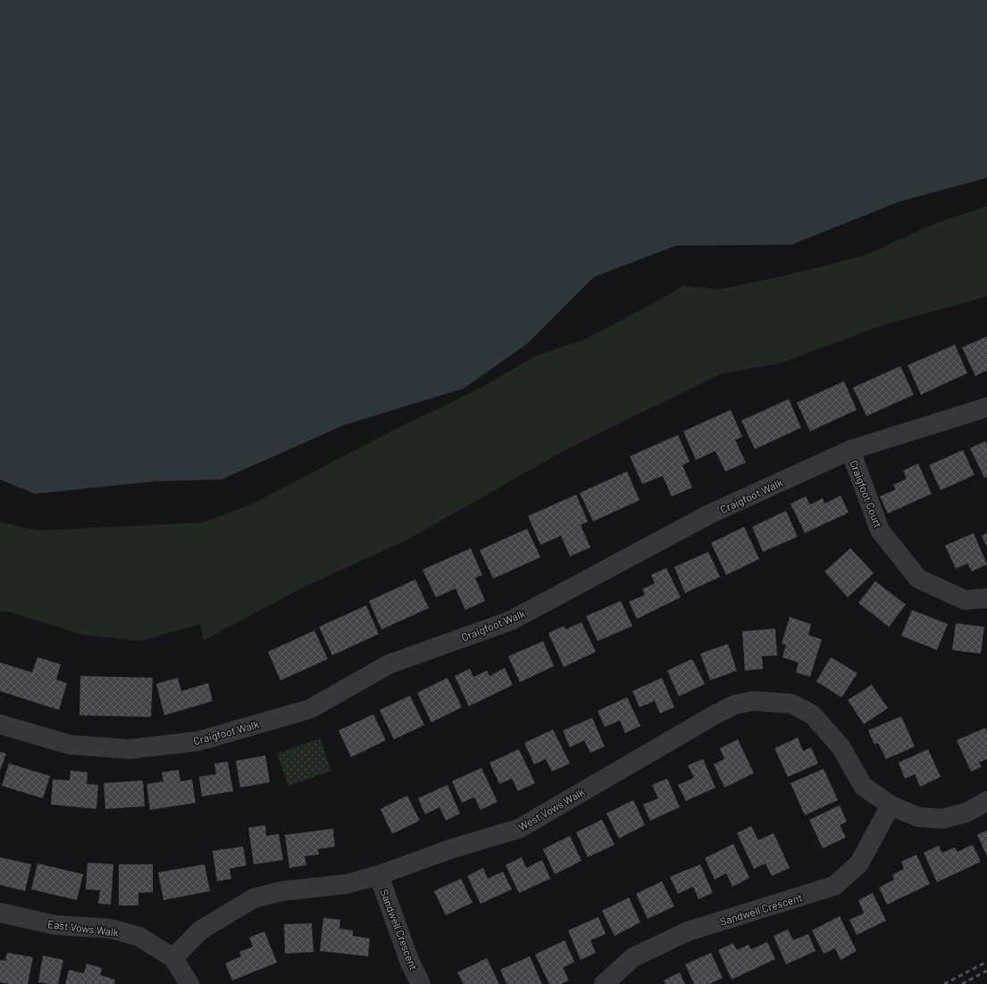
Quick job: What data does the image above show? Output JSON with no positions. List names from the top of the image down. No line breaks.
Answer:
{"streets":{"street":["Craigfoot Court","Craigfoot Walk","West Vows Walk","Sandwell Crescent","East Vows Walk"]},"crossings":[["Craigfoot Court","Craigfoot Walk"],["West Vows Walk","Sandwell Crescent"],["West Vows Walk","East Vows Walk"]]}
